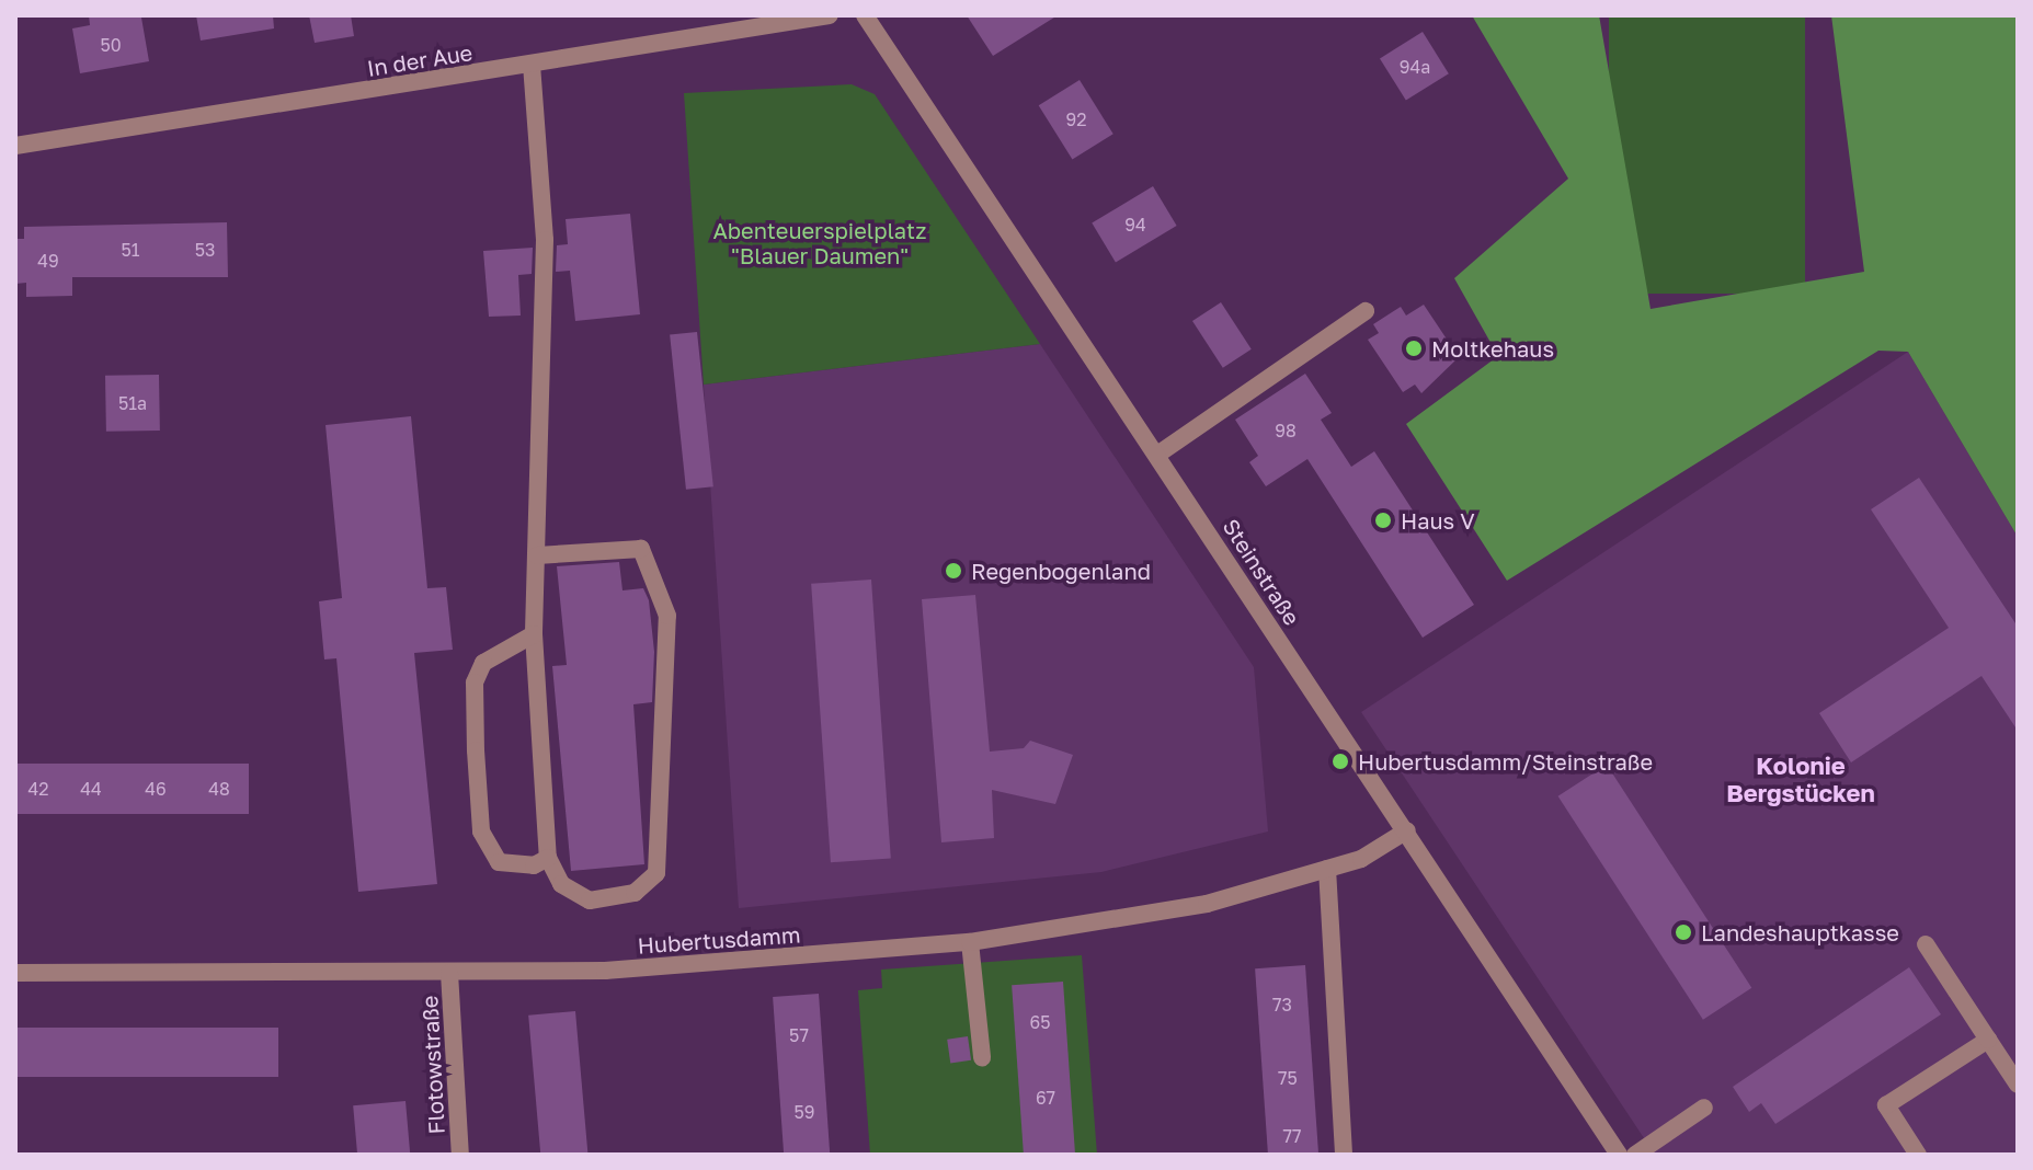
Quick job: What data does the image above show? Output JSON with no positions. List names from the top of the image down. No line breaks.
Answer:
{"streets":{"street":["In der Aue","Steinstraße","Hubertusdamm","Flotowstraße"]},"crossings":[["Steinstraße","Hubertusdamm"],["Hubertusdamm","Flotowstraße"]],"districts":["Kolonie Bergstücken"],"parks":["Abenteuerspielplatz \"Blauer Daumen\""],"places":["Moltkehaus","Haus V","Regenbogenland","Hubertusdamm/Steinstraße","Landeshauptkasse"],"house_numbers":["50","94a","92","94","51","53","49","51a","98","42","44","46","48","73","65","57","75","67","59","77"]}
